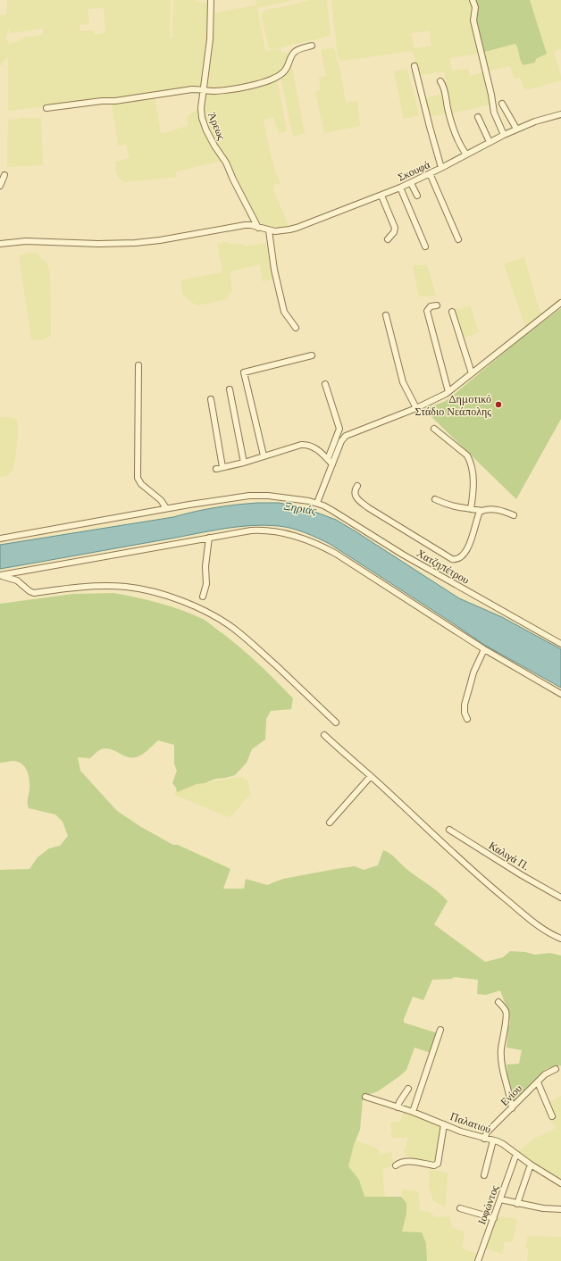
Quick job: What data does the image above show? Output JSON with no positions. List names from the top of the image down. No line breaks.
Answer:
{"streets":{"street":["Άρεως","Σκουφά","Χατζηπέτρου","Καλιγά Π.","Ενίου","Παλατιού","Ιοφώντος"]},"crossings":[["Άρεως","Σκουφά"],["Ενίου","Παλατιού"],["Παλατιού","Ιοφώντος"]],"water":["Ξηριάς"],"places":["Δημοτικό Στάδιο Νεάπολης"]}
